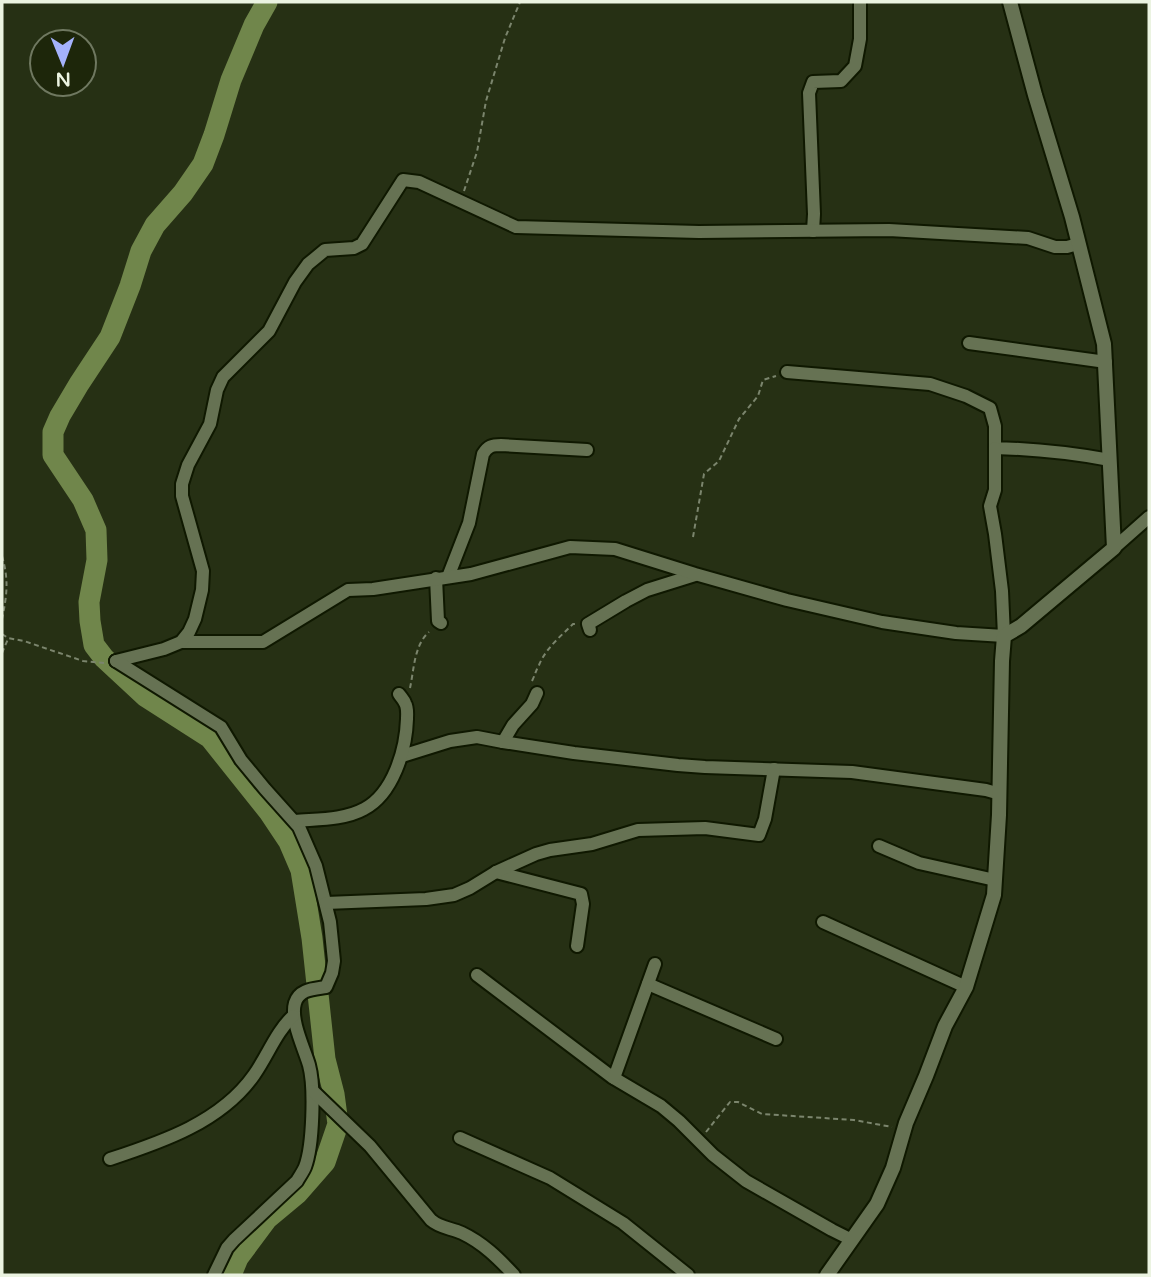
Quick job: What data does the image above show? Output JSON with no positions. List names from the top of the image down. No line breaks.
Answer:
{"north":"bottom"}
